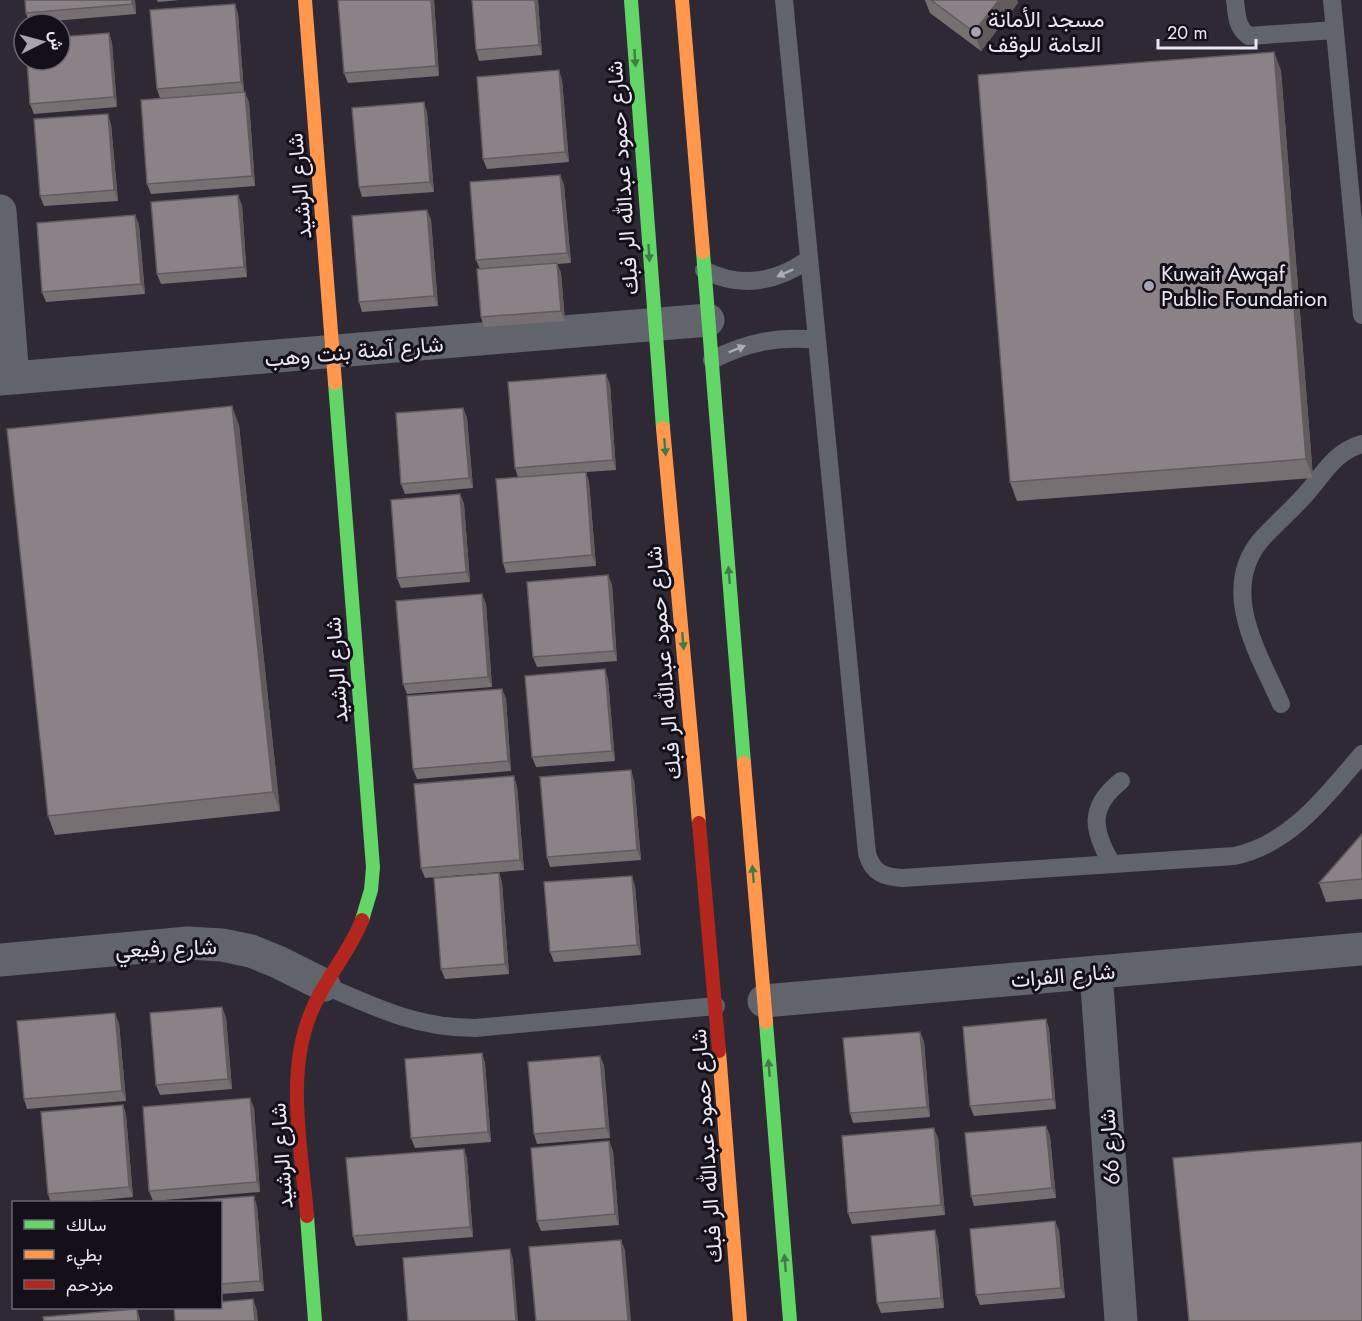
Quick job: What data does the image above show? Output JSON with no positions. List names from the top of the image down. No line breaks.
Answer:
{"streets":{"street":["شارع حمود عبدالله الر فبك","شارع الرشيد","شارع آمنة بنت وهب","شارع رفيعي","شارع الفرات","شارع 66"]},"crossings":[["شارع حمود عبدالله الر فبك","شارع آمنة بنت وهب"],["شارع الرشيد","شارع آمنة بنت وهب"],["شارع الرشيد","شارع رفيعي"],["شارع الفرات","شارع 66"]],"places":["مسجد الأمانة العامة للوقف","Kuwait Awqaf Public Foundation"],"legend":["سالك","بطيء","مزدحم"],"scale_bar":"20 m","north":"right"}
